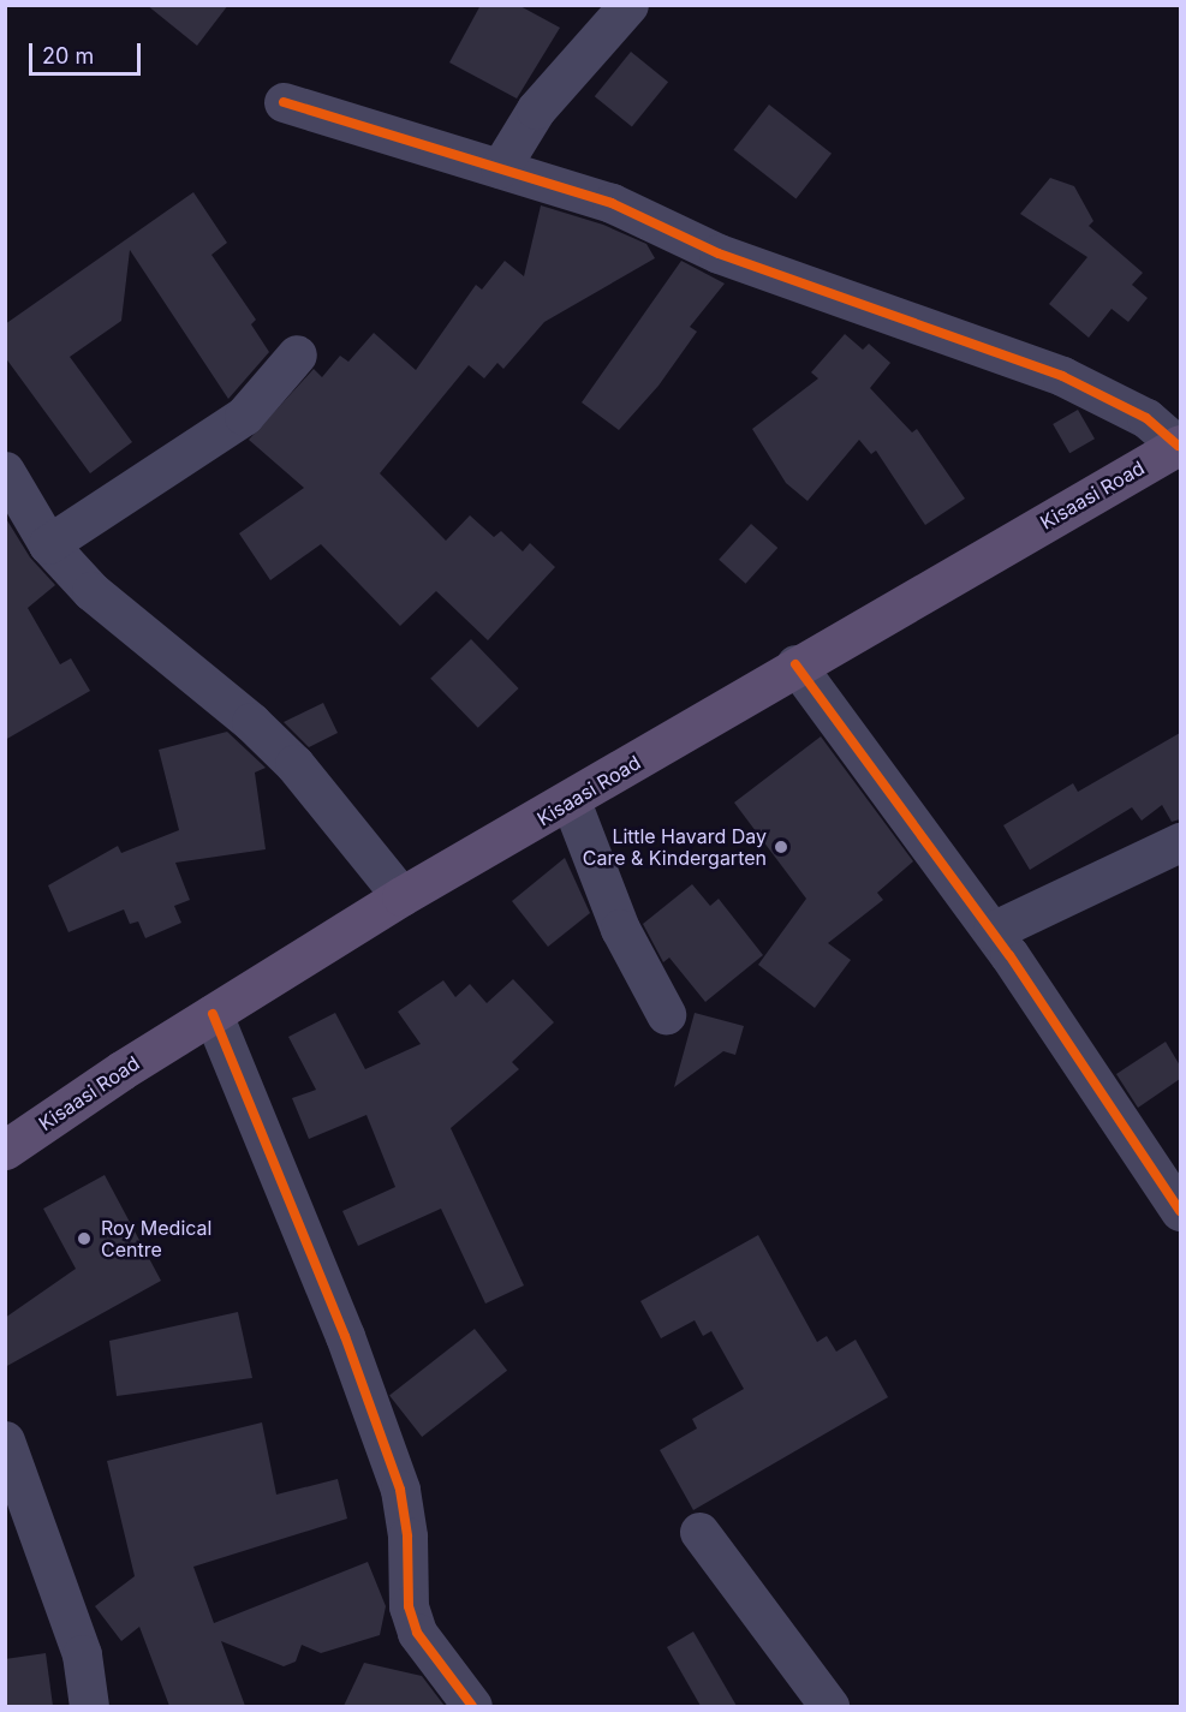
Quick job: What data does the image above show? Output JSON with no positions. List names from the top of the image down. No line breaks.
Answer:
{"streets":{"main road":["Kisaasi Road"]},"places":["Little Havard Day Care & Kindergarten","Roy Medical Centre"],"scale_bar":"20 m"}
